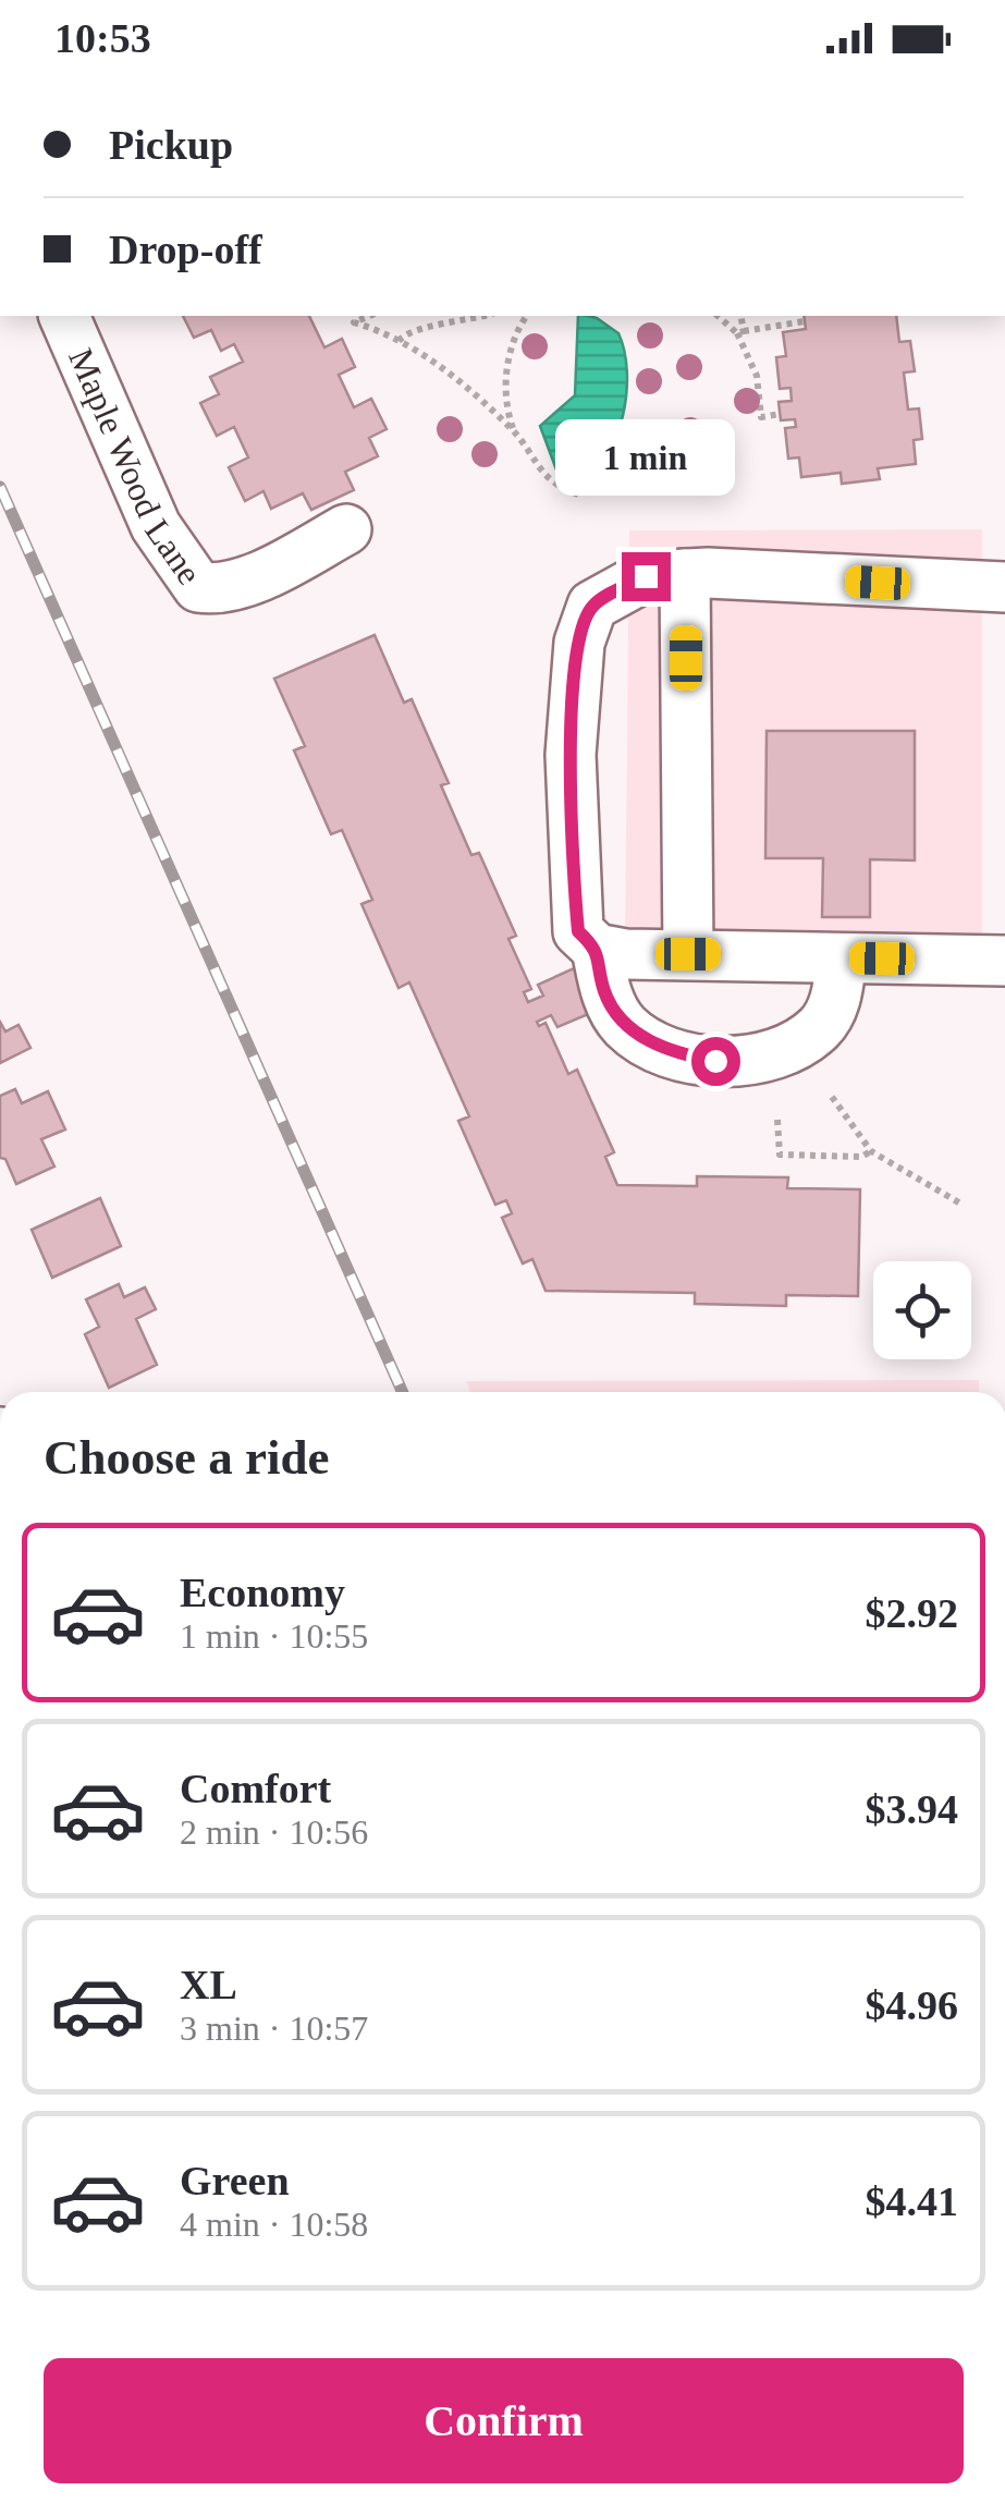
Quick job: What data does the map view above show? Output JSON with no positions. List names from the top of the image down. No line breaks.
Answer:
{"streets":{"street":["Maple Wood Lane"]},"page":{"status":"10:53","banner":["Pickup","Drop-off"],"bubble":"1 min","heading":"Choose a ride","list":[{"name":"Economy","note":"1 min · 10:55","value":"$2.92"},{"name":"Comfort","note":"2 min · 10:56","value":"$3.94"},{"name":"XL","note":"3 min · 10:57","value":"$4.96"},{"name":"Green","note":"4 min · 10:58","value":"$4.41"}],"buttons":"Confirm"}}
